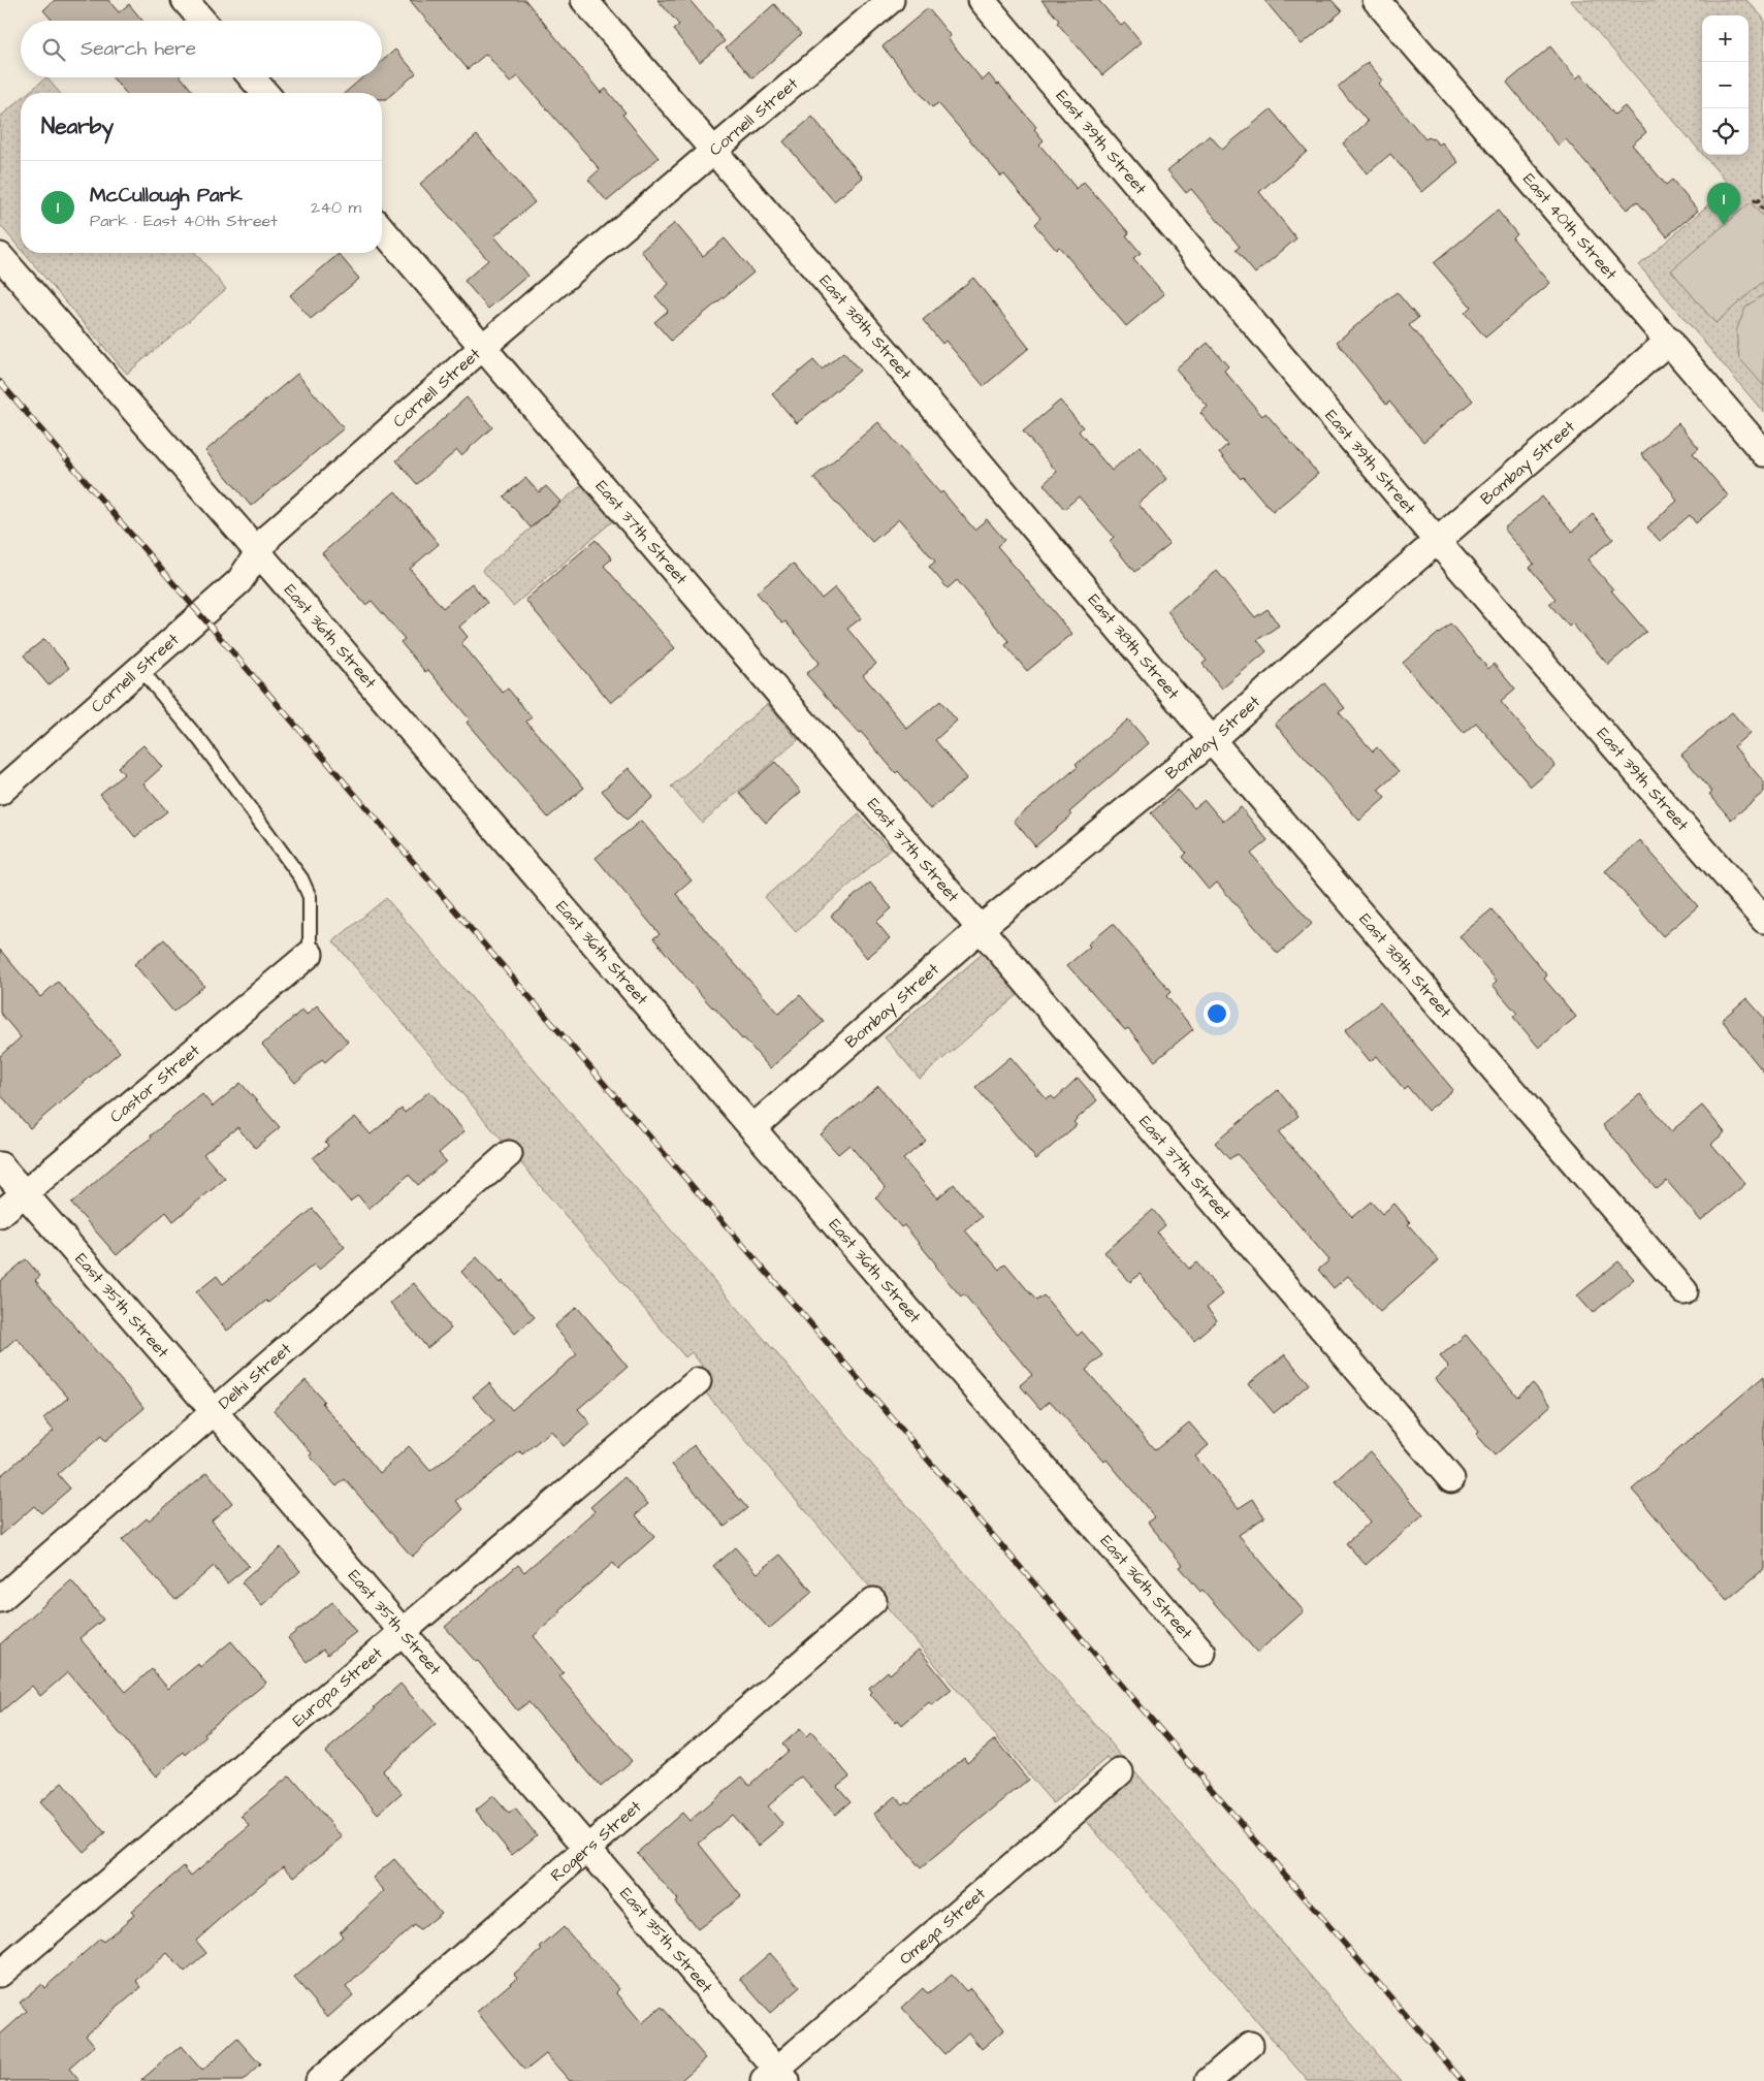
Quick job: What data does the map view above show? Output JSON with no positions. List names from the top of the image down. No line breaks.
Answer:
{"streets":{"street":["Cornell Street","East 39th Street","East 40th Street","East 38th Street","Bombay Street","East 37th Street","East 36th Street","Castor Street","East 35th Street","Delhi Street","Europa Street","Rogers Street","Omega Street"]},"crossings":[["Cornell Street","East 38th Street"],["Cornell Street","East 37th Street"],["Cornell Street","East 36th Street"],["East 39th Street","Bombay Street"],["East 40th Street","Bombay Street"],["East 38th Street","Bombay Street"],["Bombay Street","East 37th Street"],["Bombay Street","East 36th Street"],["Castor Street","East 35th Street"],["East 35th Street","Delhi Street"],["East 35th Street","Europa Street"],["East 35th Street","Rogers Street"],["East 35th Street","Omega Street"]],"page":{"map_buttons":["+","−"],"search":"Search here","heading":"Nearby","list":[{"mark":"1","name":"McCullough Park","note":"Park · East 40th Street","value":"240 m"}],"pins":"1"}}
